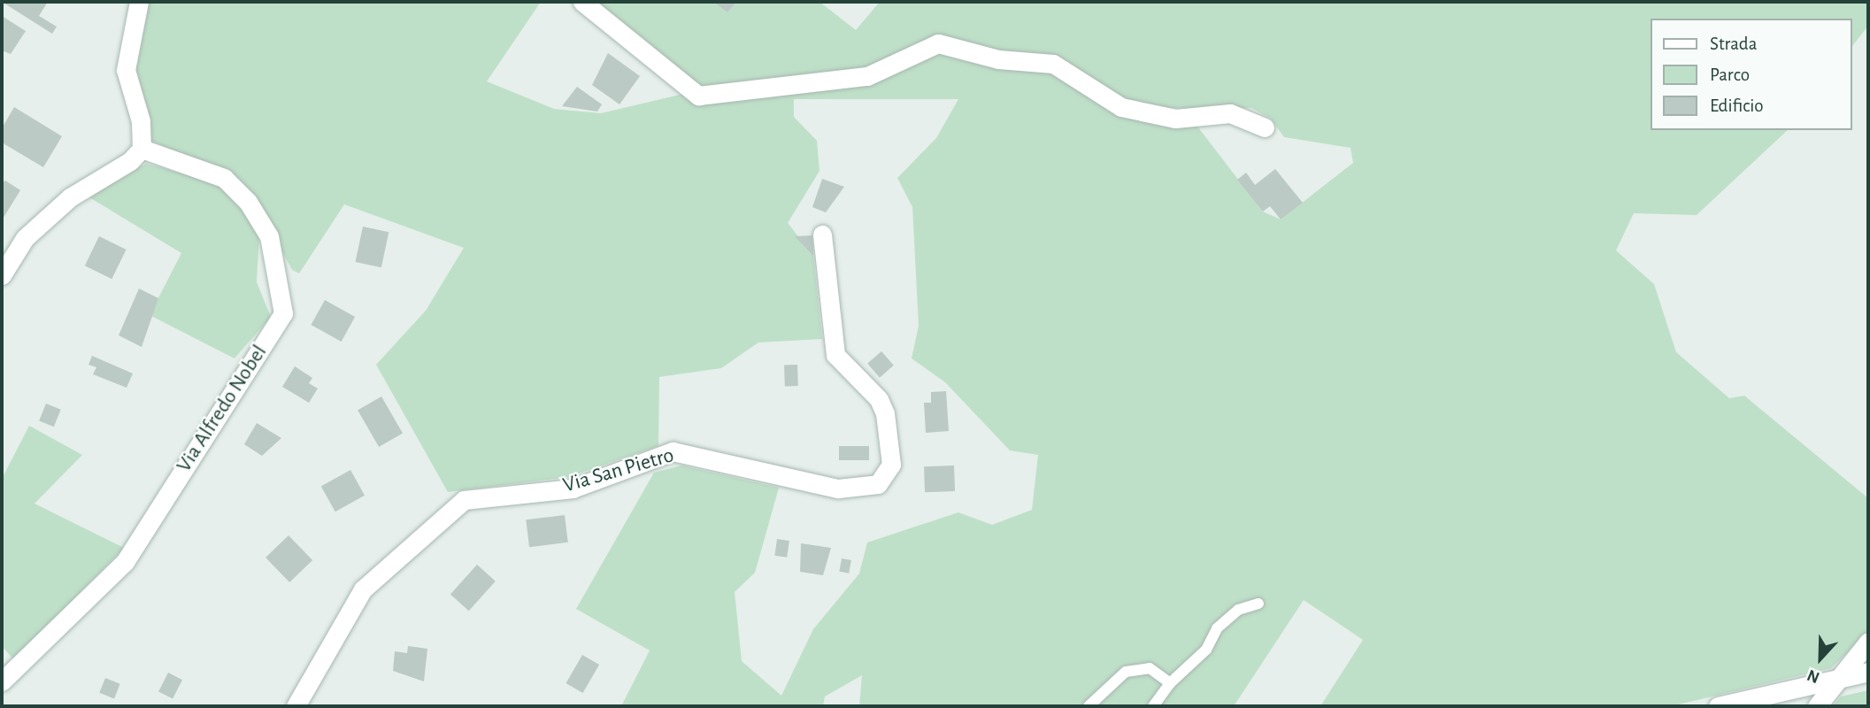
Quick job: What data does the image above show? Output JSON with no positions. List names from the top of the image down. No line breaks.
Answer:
{"streets":{"street":["Via Alfredo Nobel","Via San Pietro"]},"legend":["Strada","Parco","Edificio"],"north":"bottom"}
